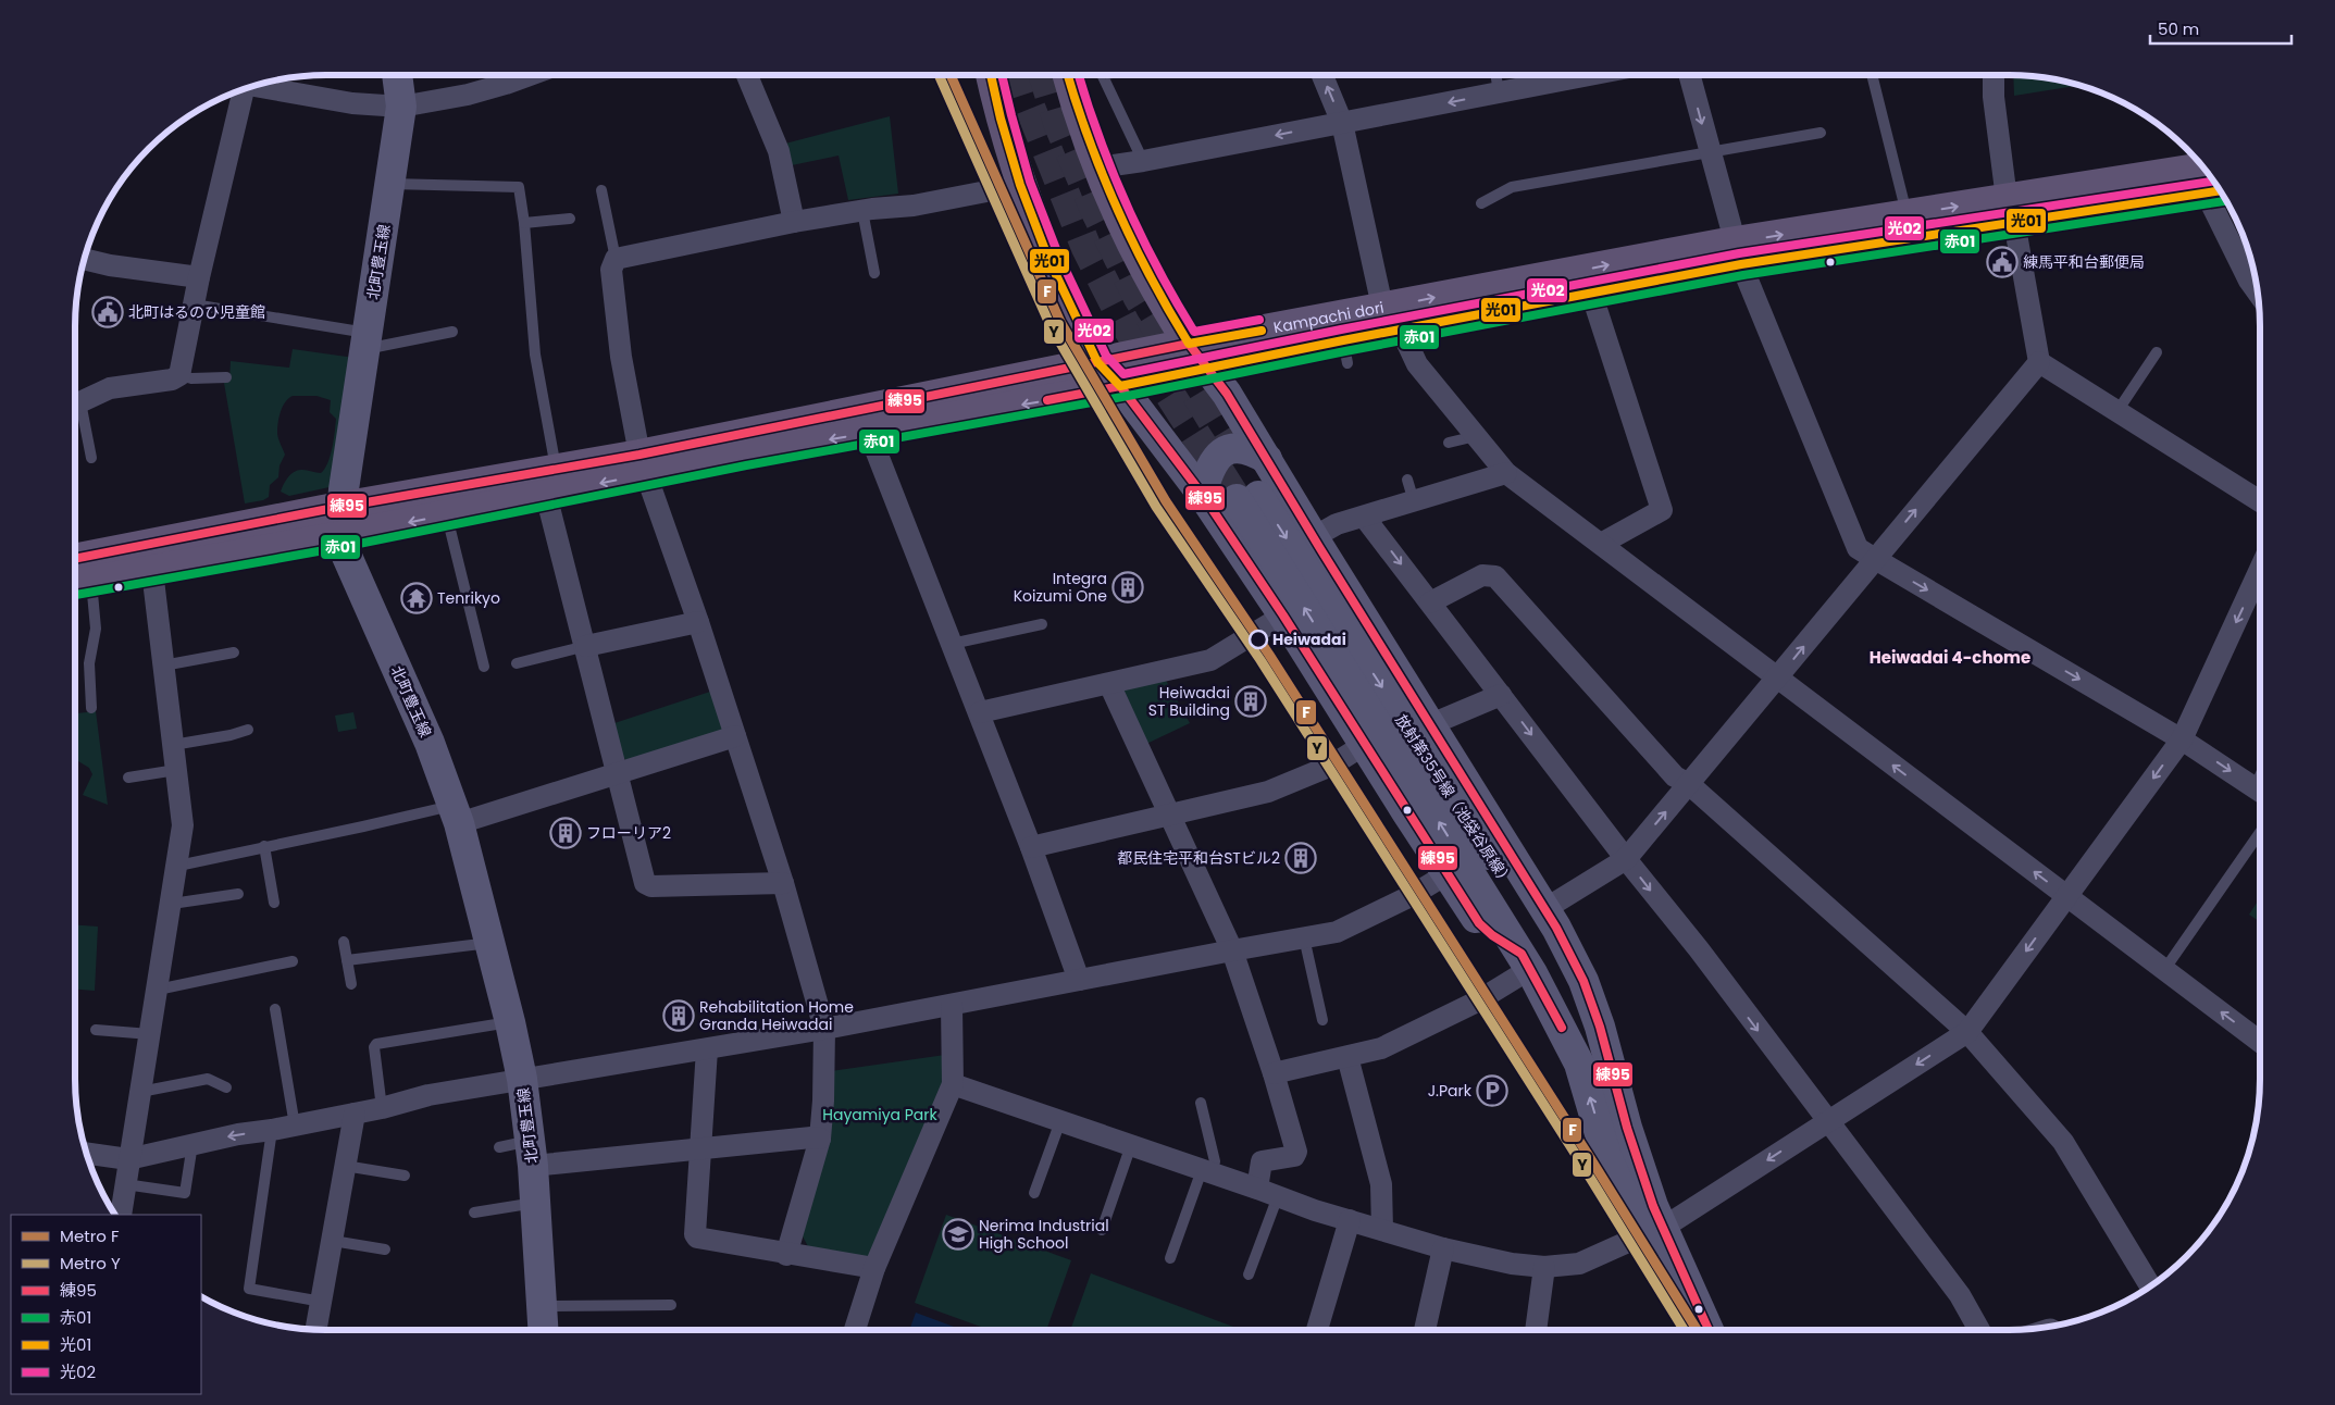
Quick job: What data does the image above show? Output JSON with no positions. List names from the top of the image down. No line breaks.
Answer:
{"streets":{"main road":["北町豊玉線","Kampachi dori","放射第35号線（池袋谷原線）"]},"crossings":[["北町豊玉線","Kampachi dori"]],"districts":["Heiwadai 4-chome"],"parks":["Hayamiya Park"],"places":{"public building":["練馬平和台郵便局","北町はるのひ児童館"],"building":["Integra Koizumi One","Heiwadai ST Building","フローリア2","都民住宅平和台STビル2","Rehabilitation Home Granda Heiwadai"],"temple":["Tenrikyo"],"other":["Heiwadai"],"parking":["J.Park"],"school or university":["Nerima Industrial High School"]},"lines":["metro line F","metro line Y","transit line 光01","transit line 光02","transit line 赤01","transit line 練95"],"legend":["Metro F","Metro Y","練95","赤01","光01","光02"],"scale_bar":"50 m"}
